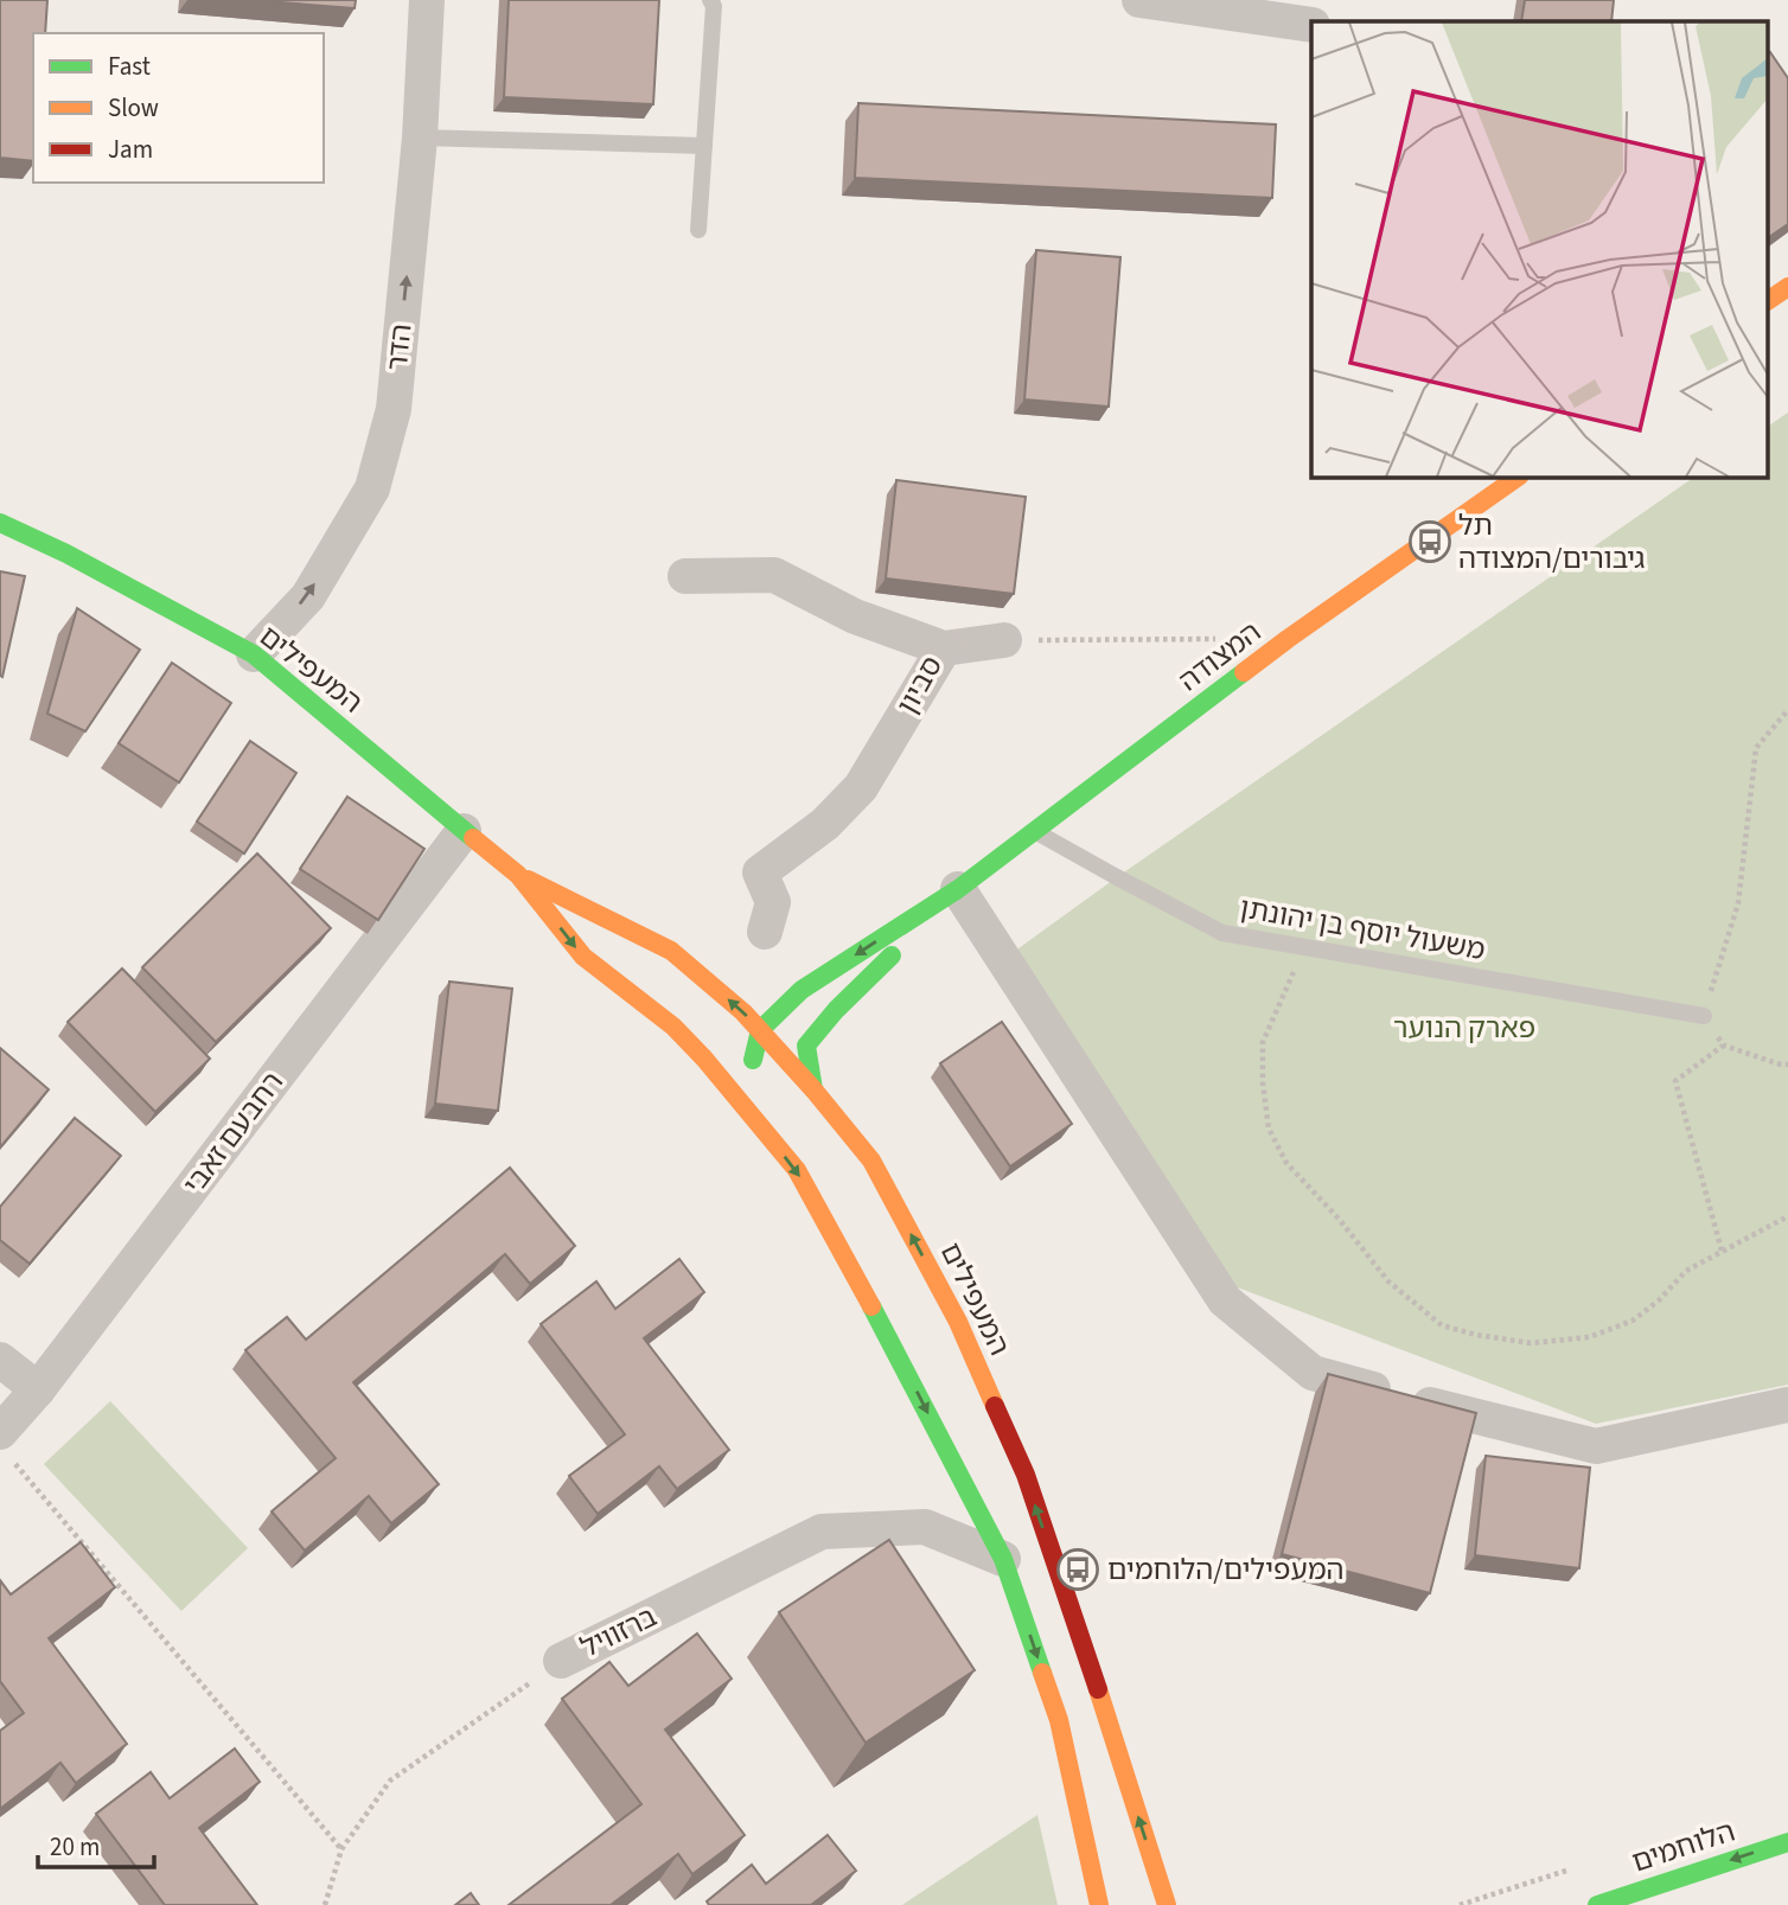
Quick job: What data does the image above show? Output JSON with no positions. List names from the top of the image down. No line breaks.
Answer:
{"streets":{"street":["הדר","המצודה","המעפילים","סביון","רחבעם זאבי","ברזוויל","הלוחמים"],"lane":["משעול יוסף בן יהונתן"]},"crossings":[["הדר","המעפילים"],["המצודה","המעפילים"],["המצודה","משעול יוסף בן יהונתן"],["המעפילים","רחבעם זאבי"],["המעפילים","ברזוויל"]],"one_way":["הדר","הלוחמים"],"parks":["פארק הנוער"],"places":{"bus stop":["תל גיבורים/המצודה","המעפילים/הלוחמים"]},"legend":["Fast","Slow","Jam"],"scale_bar":"20 m"}
